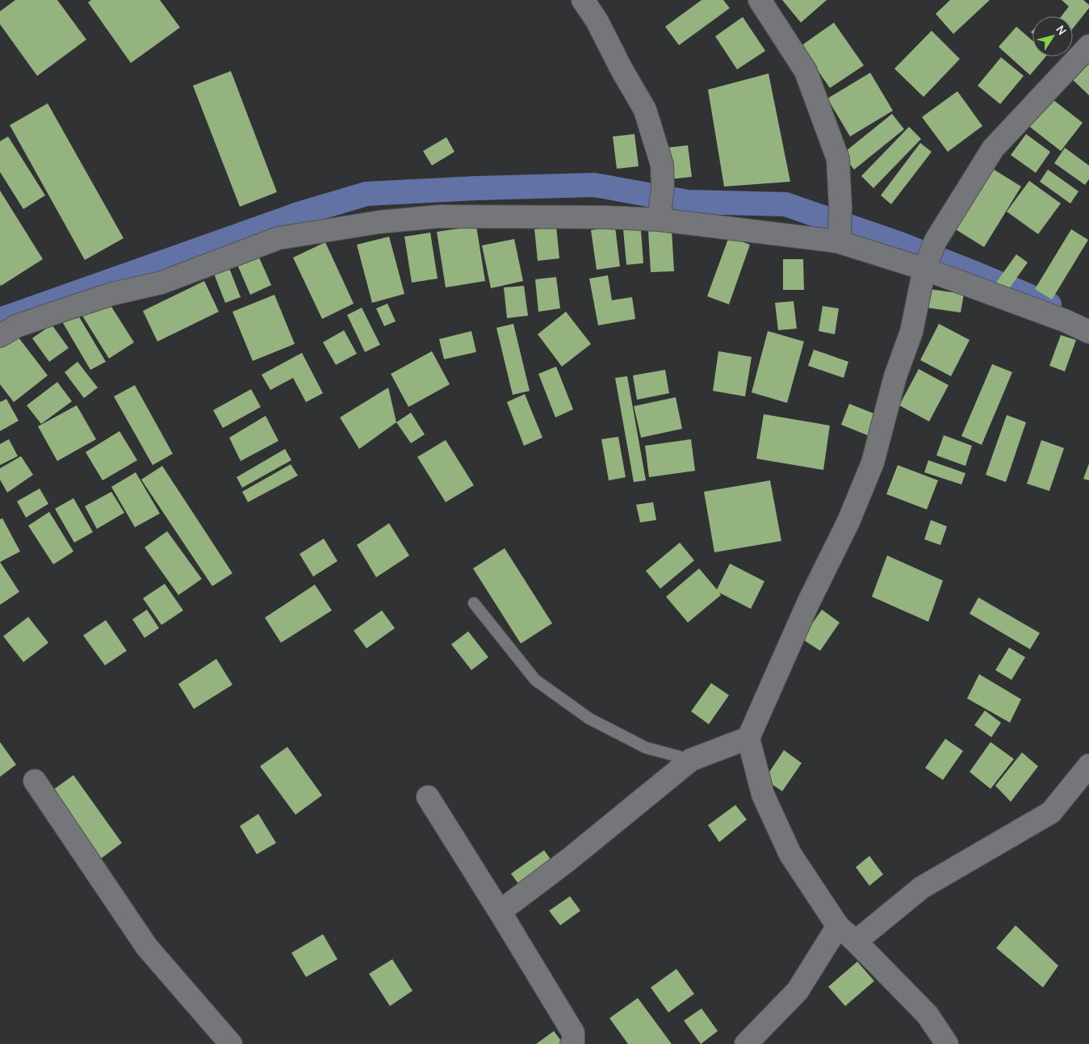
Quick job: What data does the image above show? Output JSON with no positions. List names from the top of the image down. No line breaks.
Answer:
{"north":"top right"}
